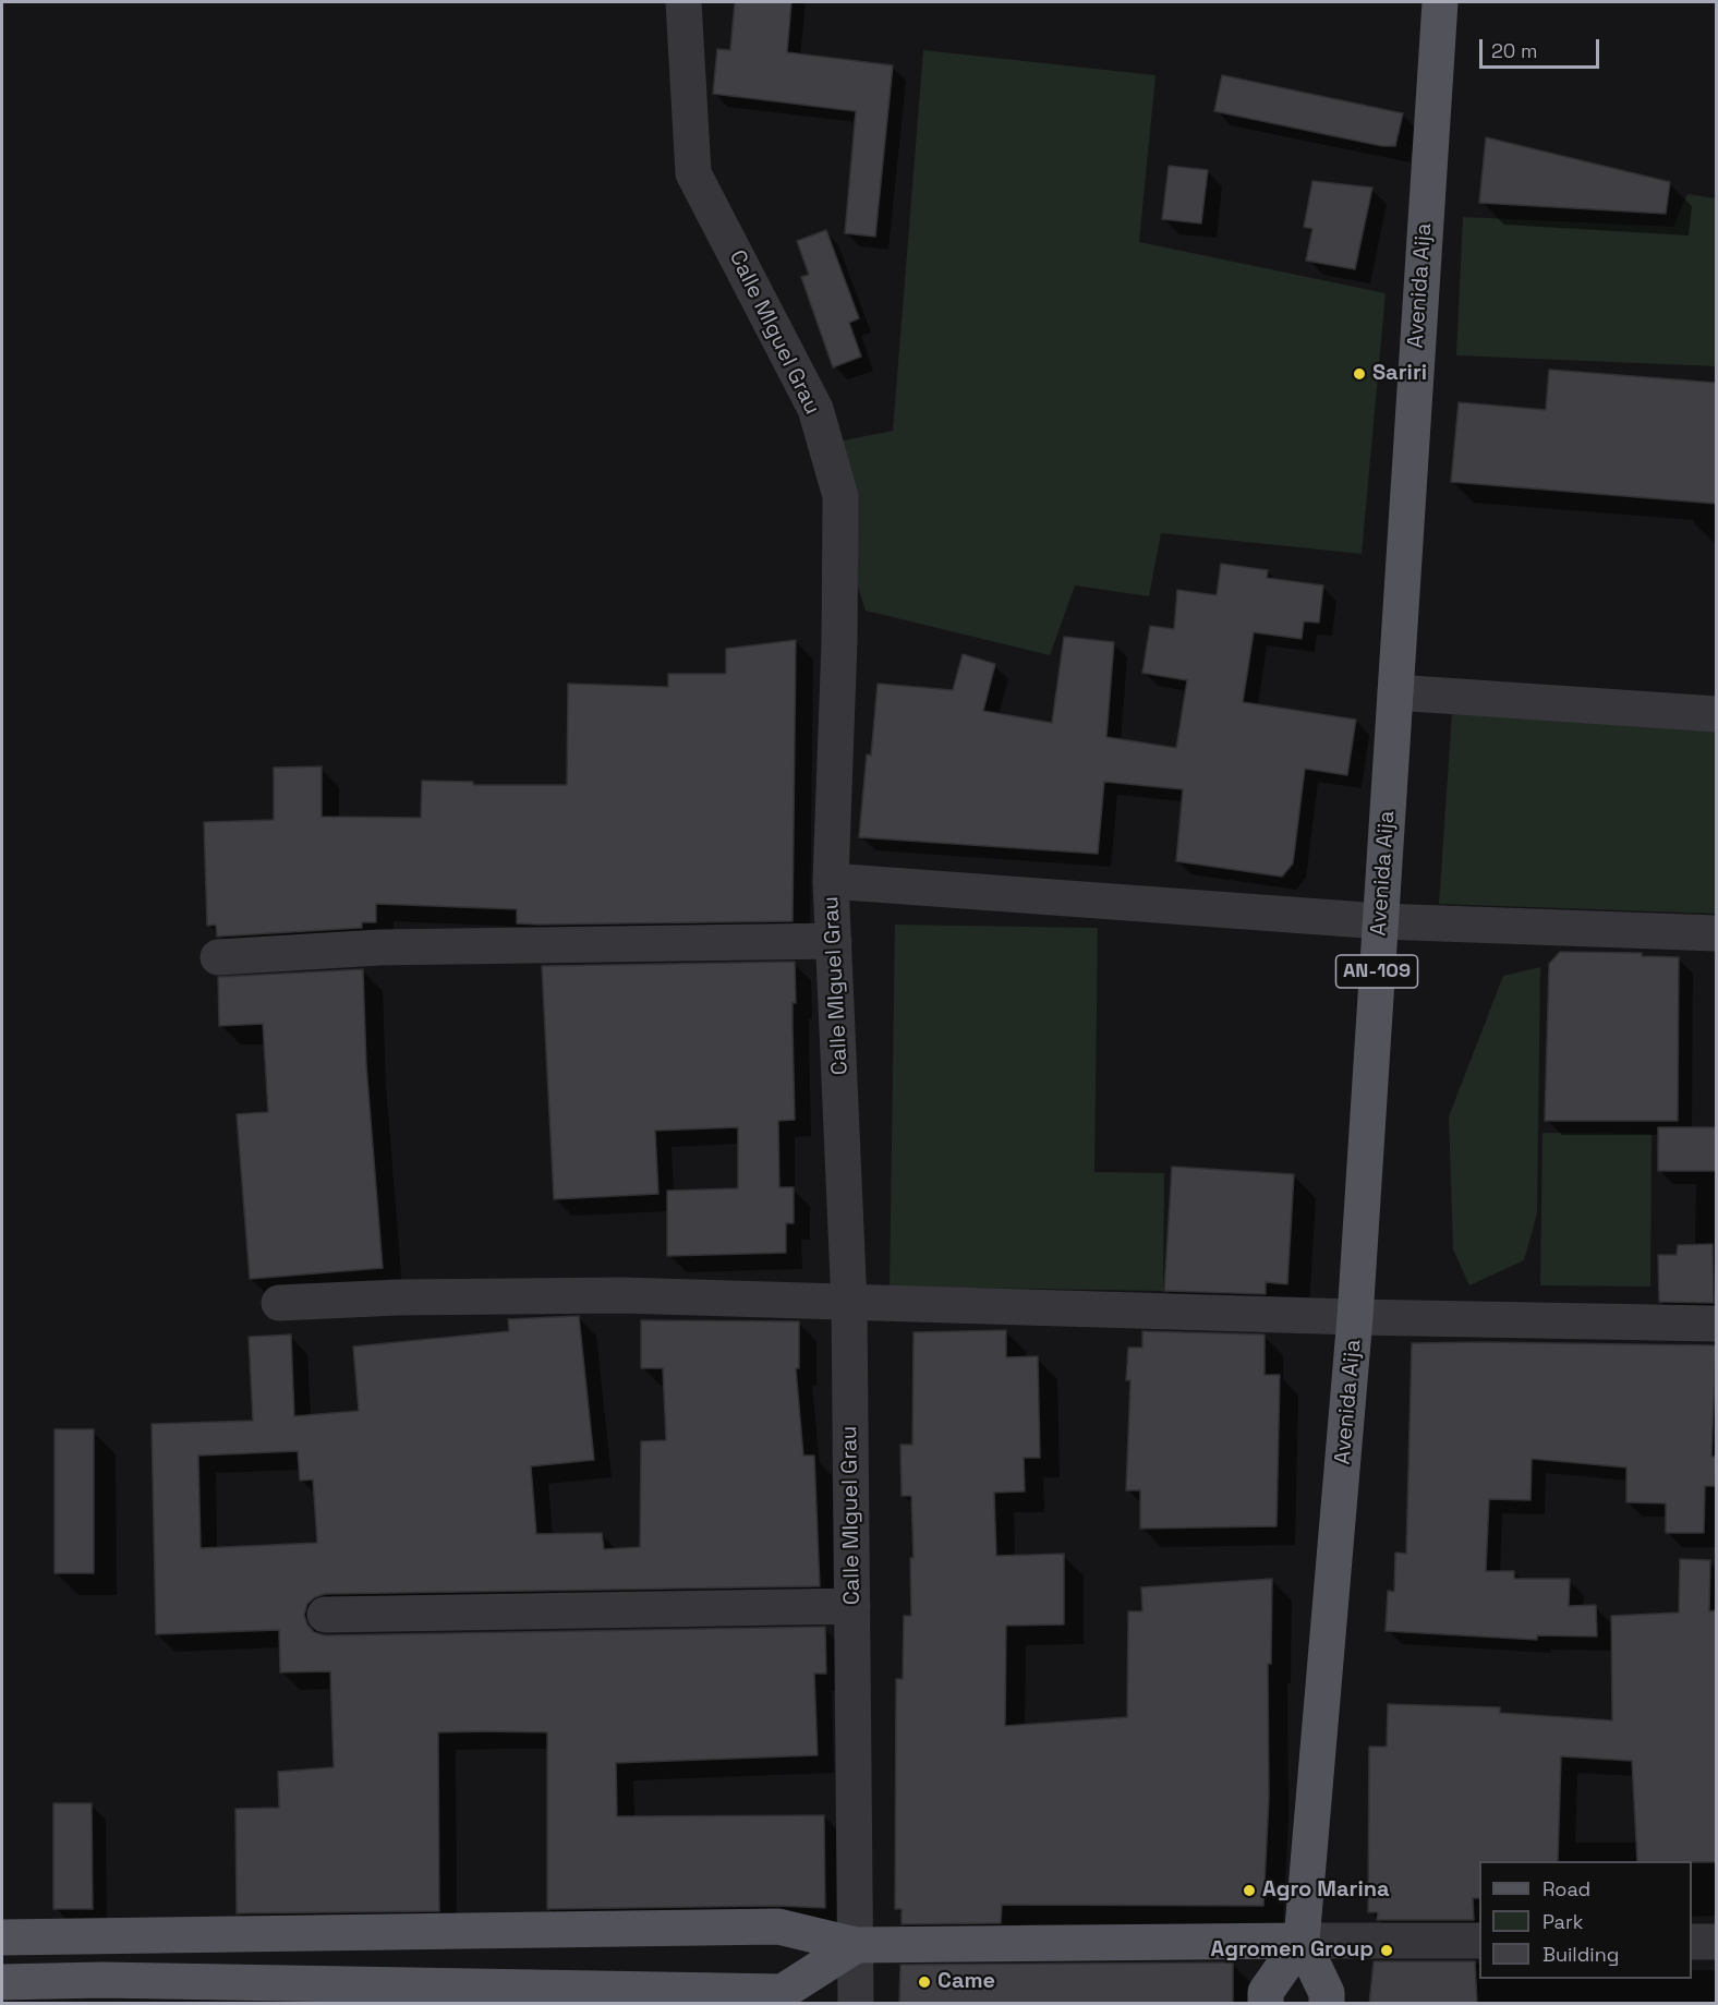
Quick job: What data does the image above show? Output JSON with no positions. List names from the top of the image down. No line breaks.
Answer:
{"streets":{"main road":["Avenida Aija","AN-109"],"street":["Calle MIguel Grau"]},"places":["Sariri","Agro Marina","Agromen Group","Came"],"legend":["Road","Park","Building"],"scale_bar":"20 m"}
